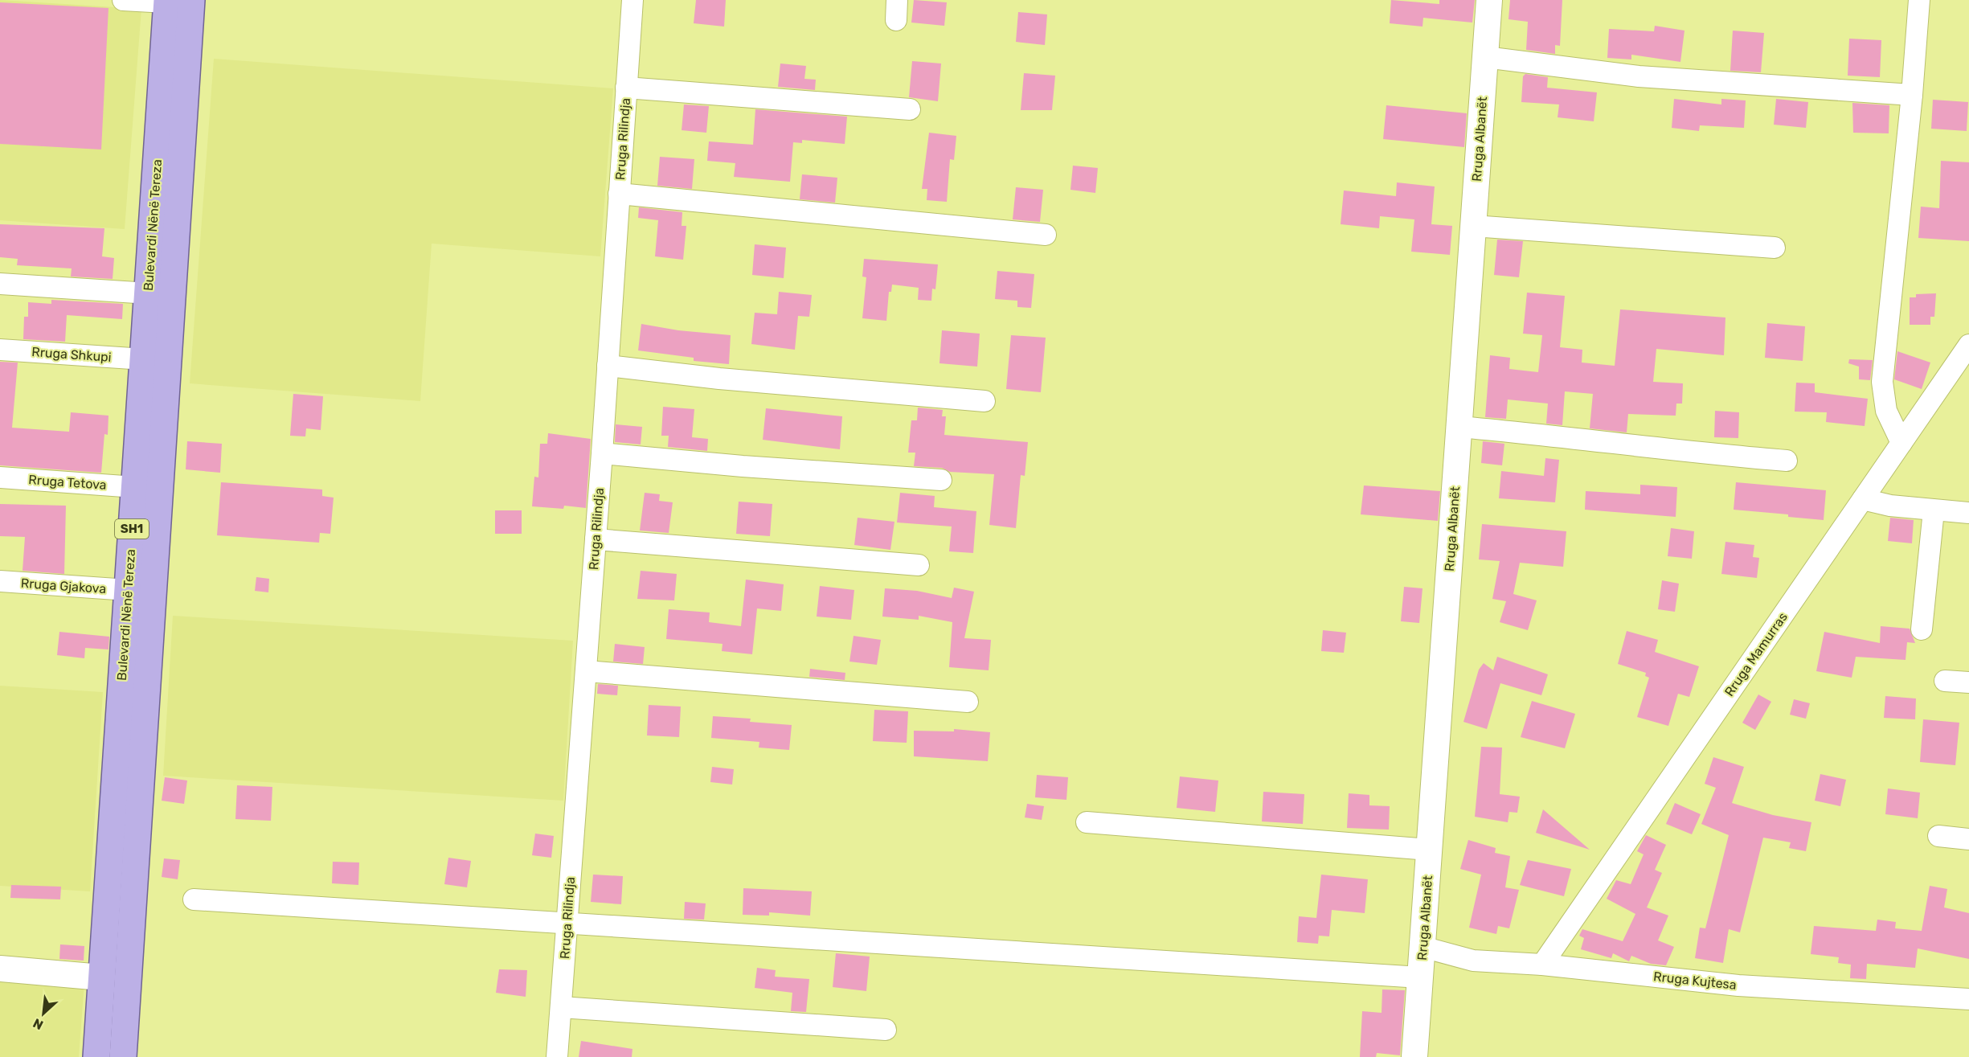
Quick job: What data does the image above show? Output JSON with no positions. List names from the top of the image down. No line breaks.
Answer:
{"streets":{"main road":["Bulevardi Nënë Tereza","SH1"],"street":["Rruga Rilindja","Rruga Albanët","Rruga Shkupi","Rruga Tetova","Rruga Gjakova","Rruga Mamurras","Rruga Kujtesa"]},"crossings":[["Rruga Albanët","Rruga Kujtesa"],["Bulevardi Nënë Tereza","Rruga Shkupi"],["Bulevardi Nënë Tereza","Rruga Tetova"],["Bulevardi Nënë Tereza","Rruga Gjakova"],["Rruga Mamurras","Rruga Kujtesa"]],"north":"bottom left"}
